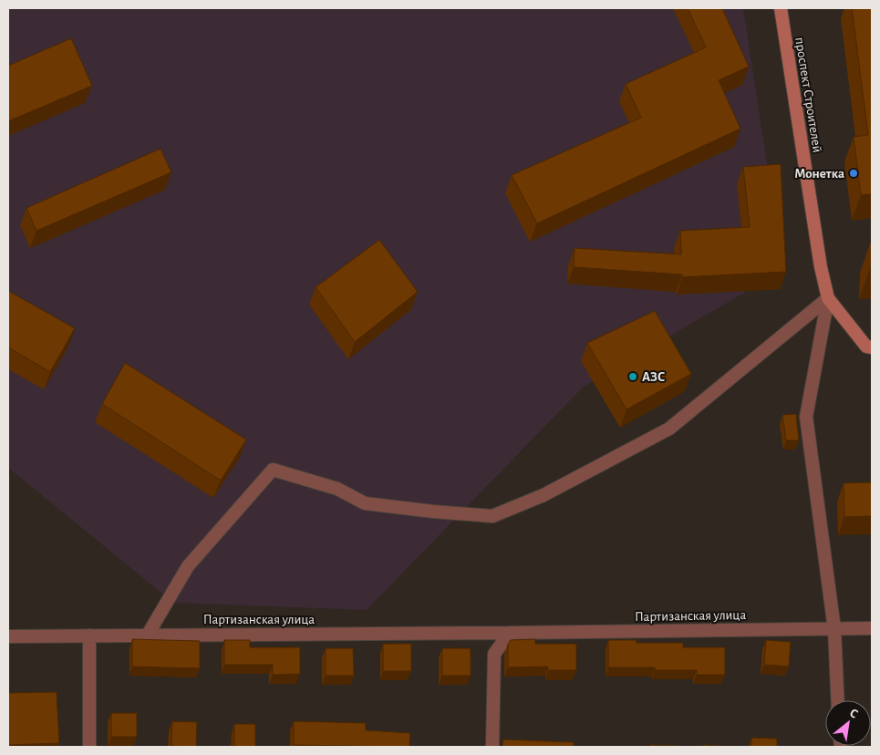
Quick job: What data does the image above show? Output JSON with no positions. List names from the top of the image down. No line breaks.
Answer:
{"streets":{"main road":["проспект Строителей"],"street":["Партизанская улица"]},"places":["Монетка","АЗС"],"north":"top right"}
